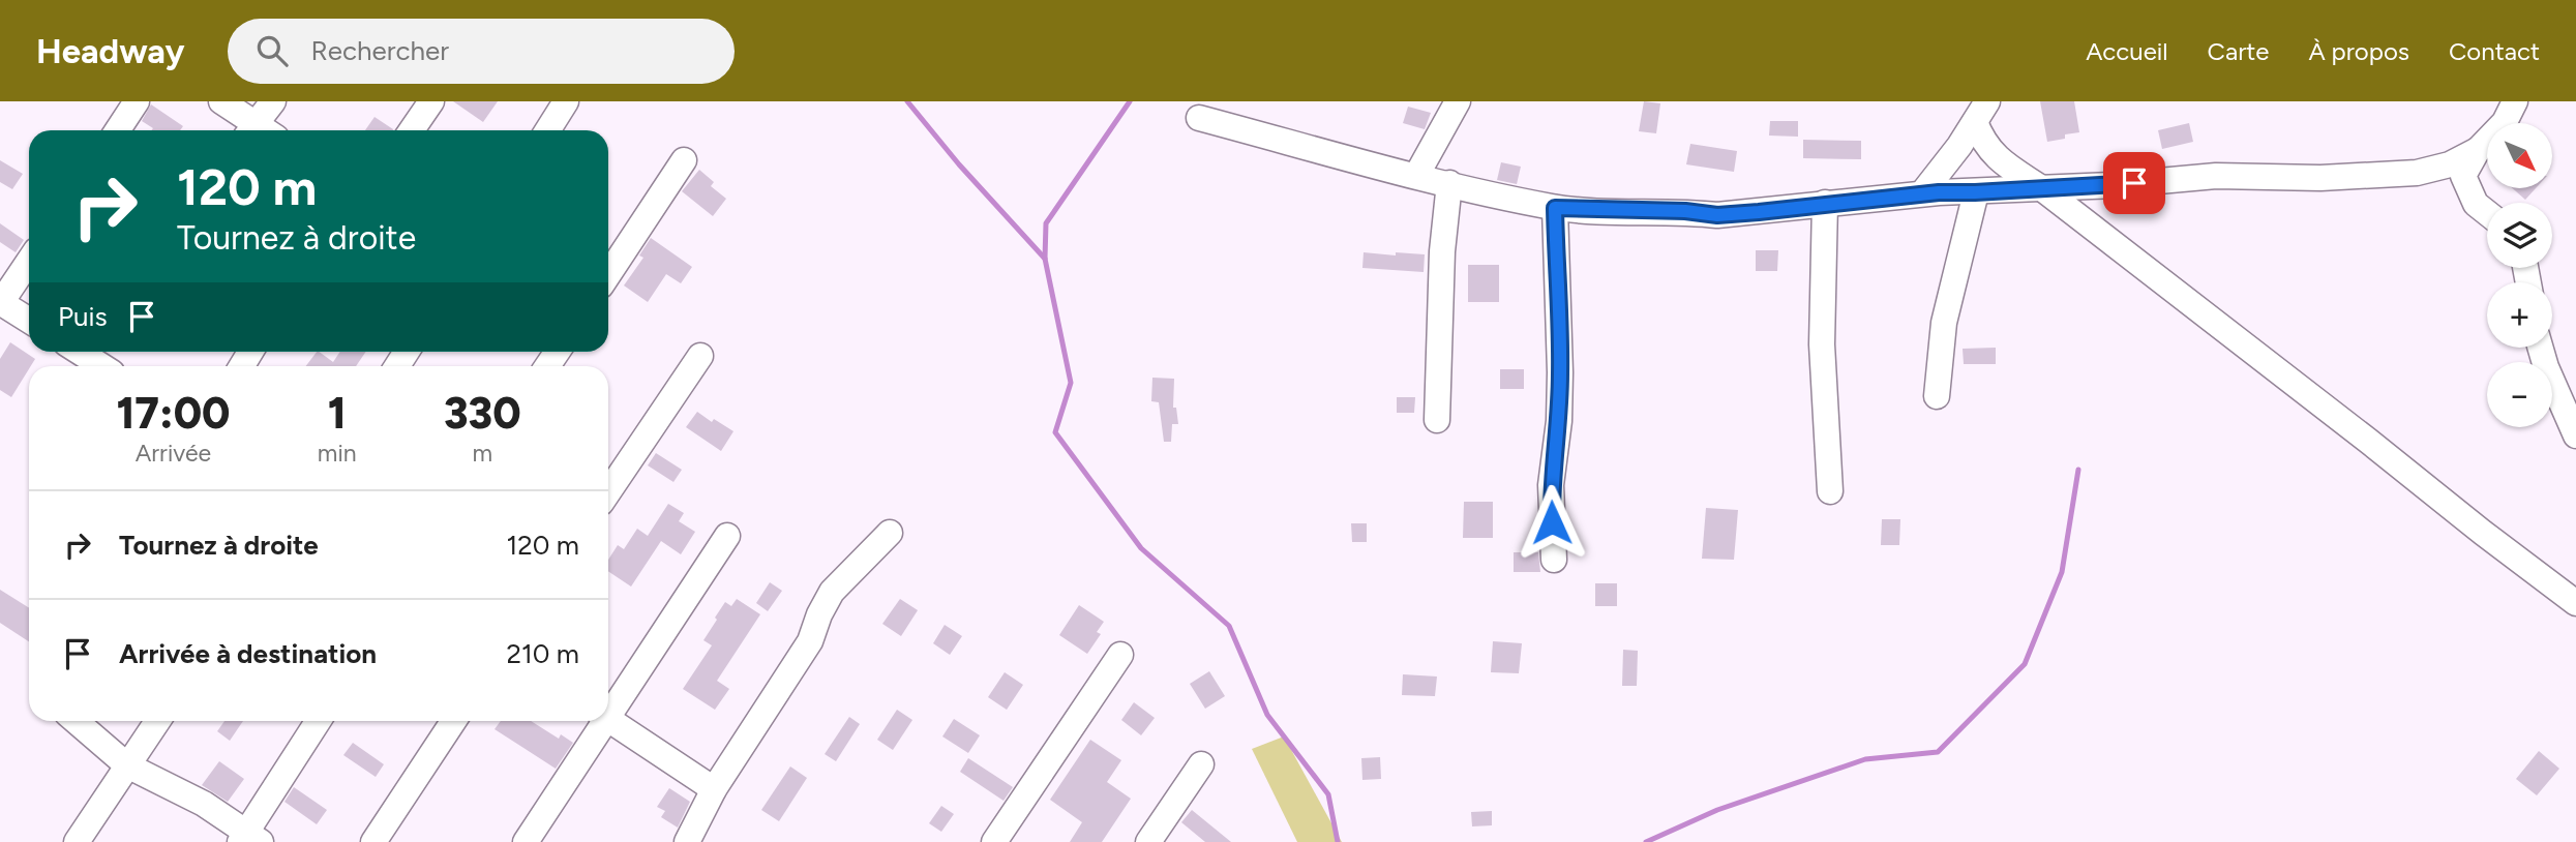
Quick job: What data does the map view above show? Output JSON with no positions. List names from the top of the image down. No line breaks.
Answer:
{"north":"bottom right","page":{"header":"Headway","search":"Rechercher","nav":["Accueil","Carte","À propos","Contact"],"map_buttons":["+","−"],"turn":["120 m","Tournez à droite"],"then":"Puis","eta":["17:00","Arrivée","1","min","330","m"],"list":[{"name":"Tournez à droite","value":"120 m"},{"name":"Arrivée à destination","value":"210 m"}]}}
